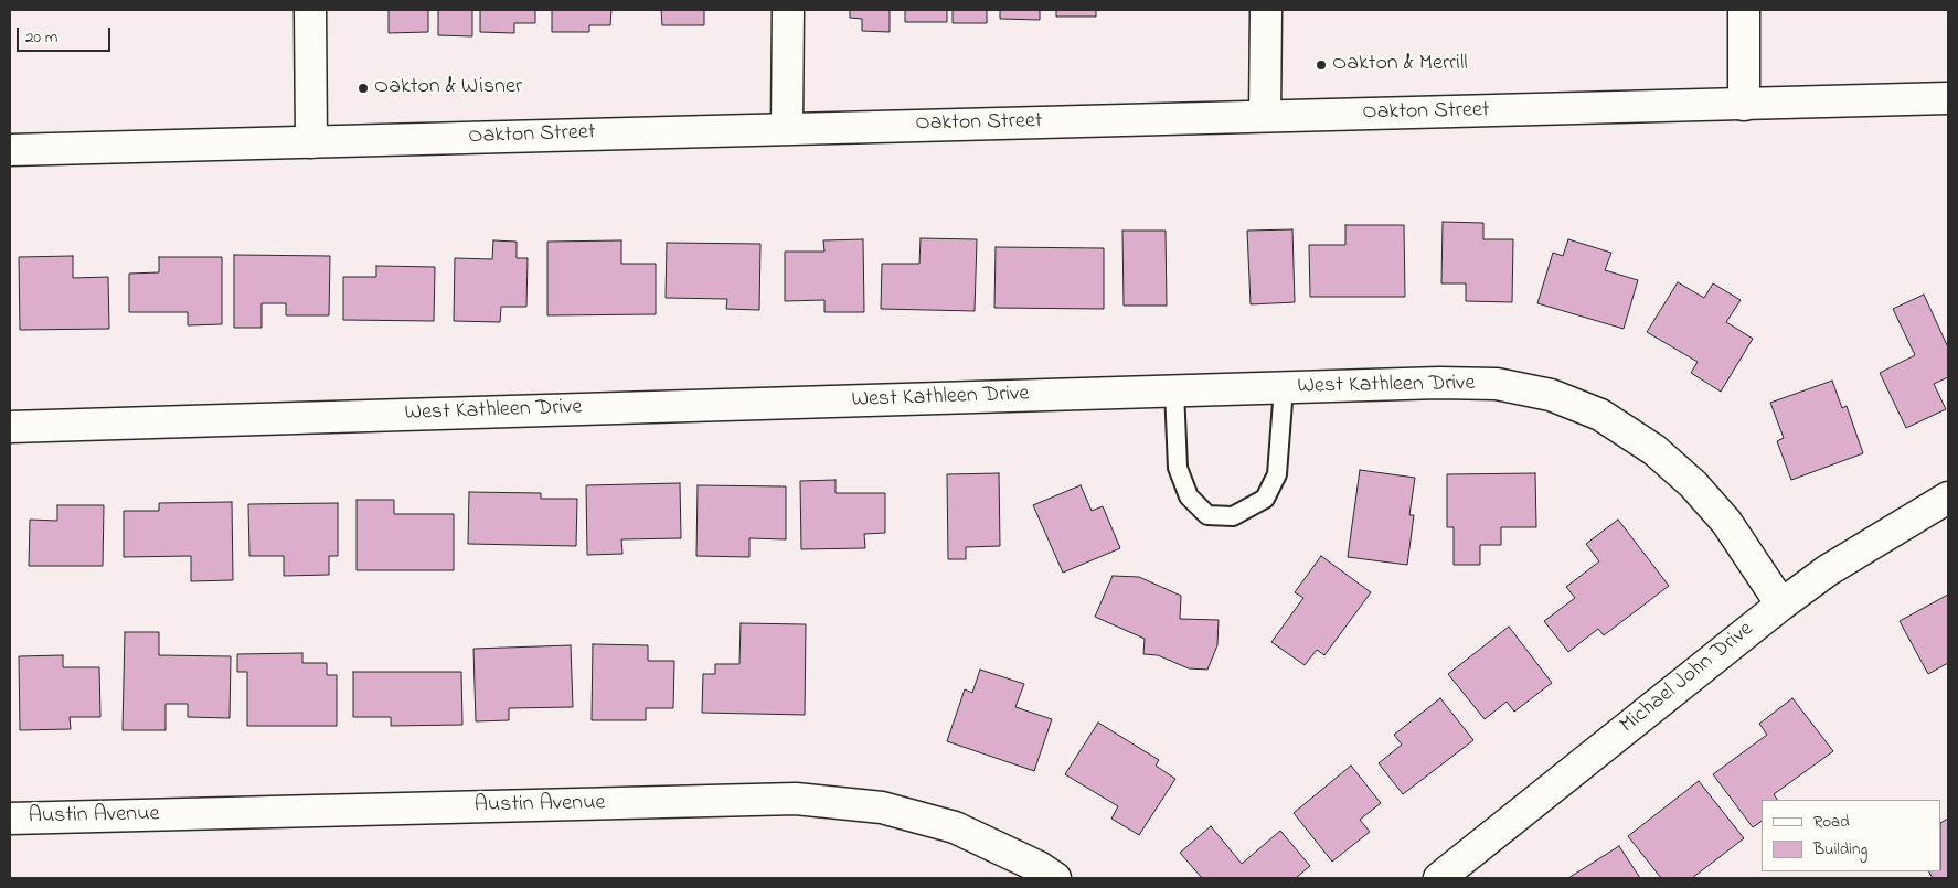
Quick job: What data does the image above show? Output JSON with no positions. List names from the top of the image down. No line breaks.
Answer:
{"streets":{"street":["Oakton Street","West Kathleen Drive","Michael John Drive","Austin Avenue"]},"crossings":[["West Kathleen Drive","Michael John Drive"]],"places":["Oakton & Merrill","Oakton & Wisner"],"legend":["Road","Building"],"scale_bar":"20 m"}
